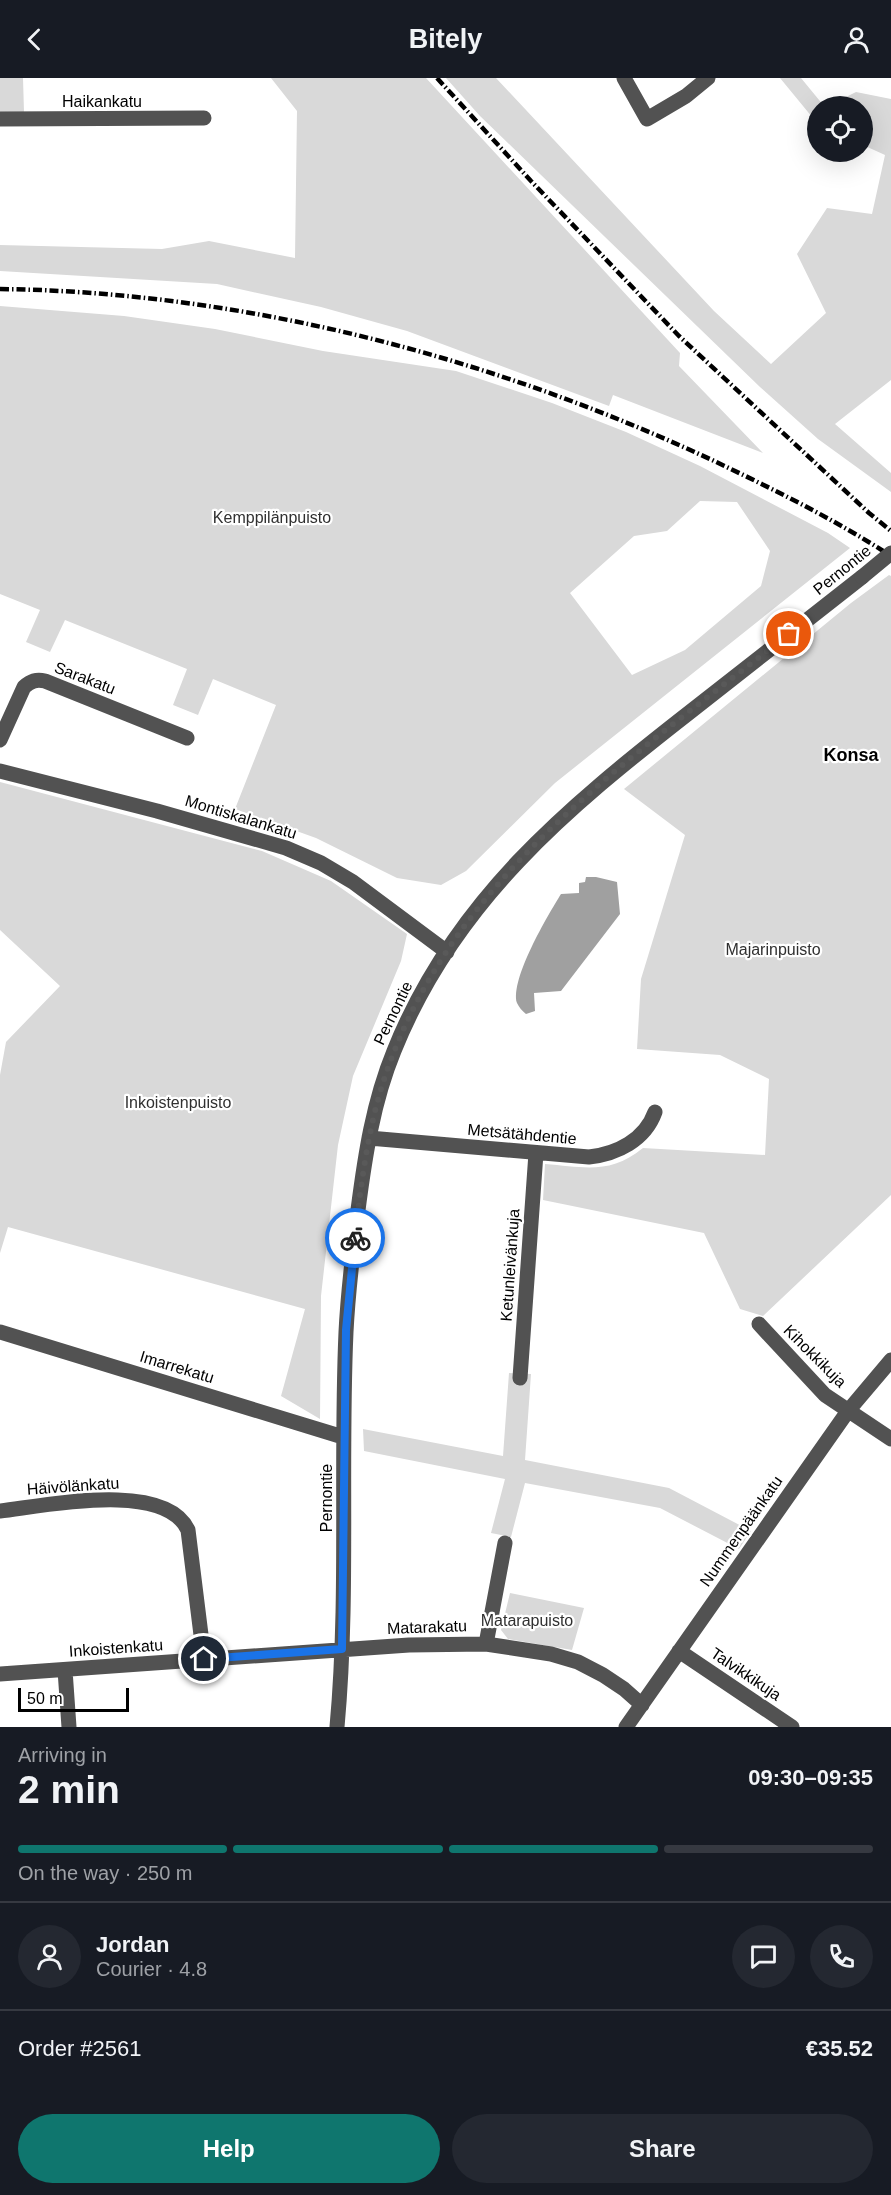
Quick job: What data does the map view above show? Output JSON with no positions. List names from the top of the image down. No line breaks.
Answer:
{"streets":{"street":["Haikankatu","Pernontie","Sarakatu","Montiskalankatu","Metsätähdentie","Ketunleivänkuja","Kihokkikuja","Imarrekatu","Häivölänkatu","Nummenpäänkatu","Matarakatu","Inkoistenkatu","Talvikkikuja"]},"crossings":[["Pernontie","Montiskalankatu"],["Pernontie","Metsätähdentie"],["Pernontie","Imarrekatu"],["Pernontie","Matarakatu"],["Pernontie","Inkoistenkatu"],["Metsätähdentie","Ketunleivänkuja"],["Kihokkikuja","Nummenpäänkatu"],["Häivölänkatu","Inkoistenkatu"],["Nummenpäänkatu","Matarakatu"],["Nummenpäänkatu","Talvikkikuja"],["Matarakatu","Inkoistenkatu"]],"districts":["Konsa"],"parks":["Kemppilänpuisto","Majarinpuisto","Inkoistenpuisto","Matarapuisto"],"scale_bar":"50 m","page":{"header":"Bitely","scale":"50 m","heading":["2 min","Arriving in","09:30–09:35"],"panel":["Jordan","Courier · 4.8","Order #2561","€35.52"],"bar":"On the way · 250 m","buttons":["Help","Share"]}}
